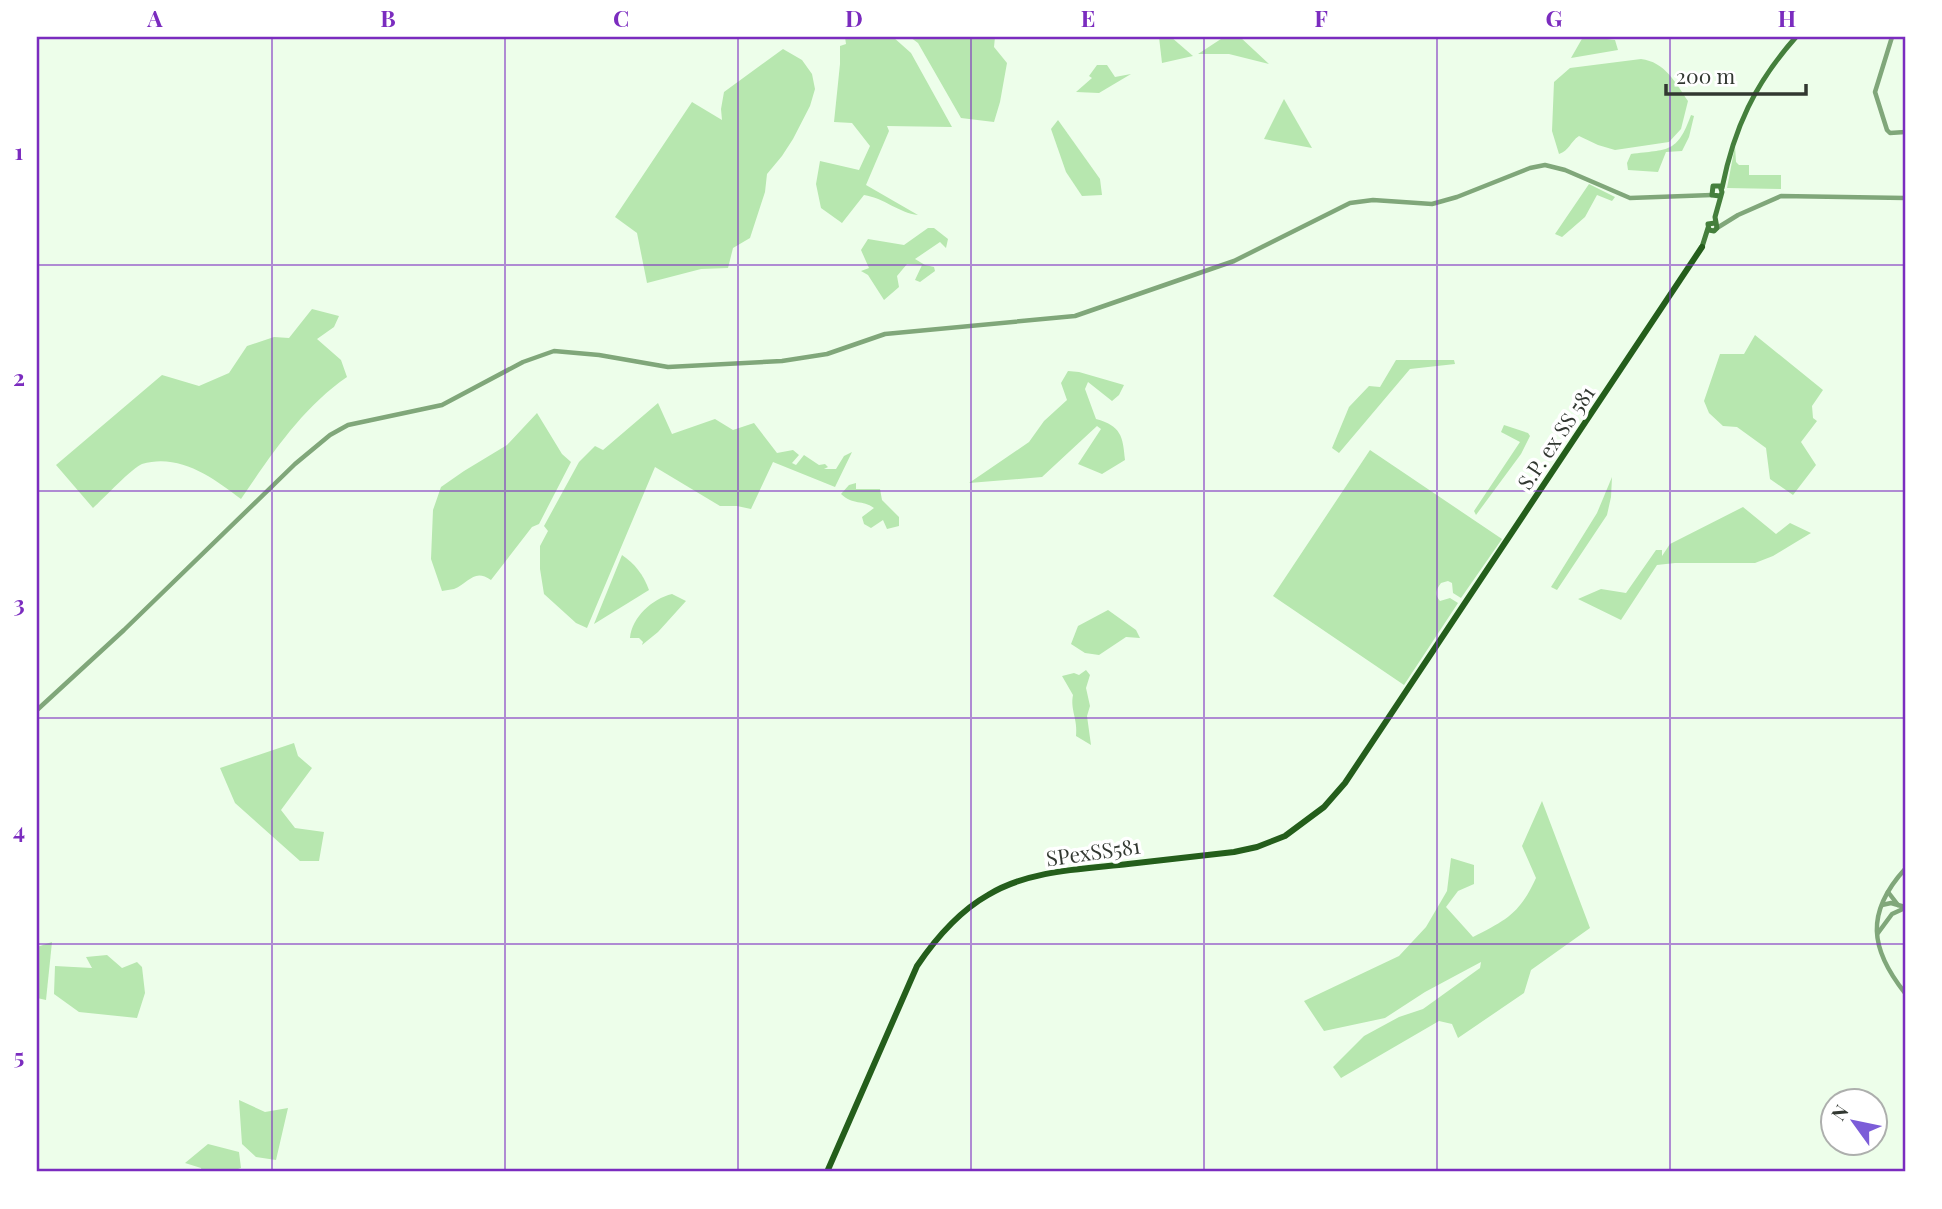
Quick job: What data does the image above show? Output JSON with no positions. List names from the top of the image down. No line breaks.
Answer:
{"streets":{"main road":["S.P. ex SS 581","SPexSS581"]},"crossings":[["S.P. ex SS 581","SPexSS581"]],"scale_bar":"200 m","north":"top left","grid":{"columns":["A","B","C","D","E","F","G","H"],"rows":["1","2","3","4","5"]}}
